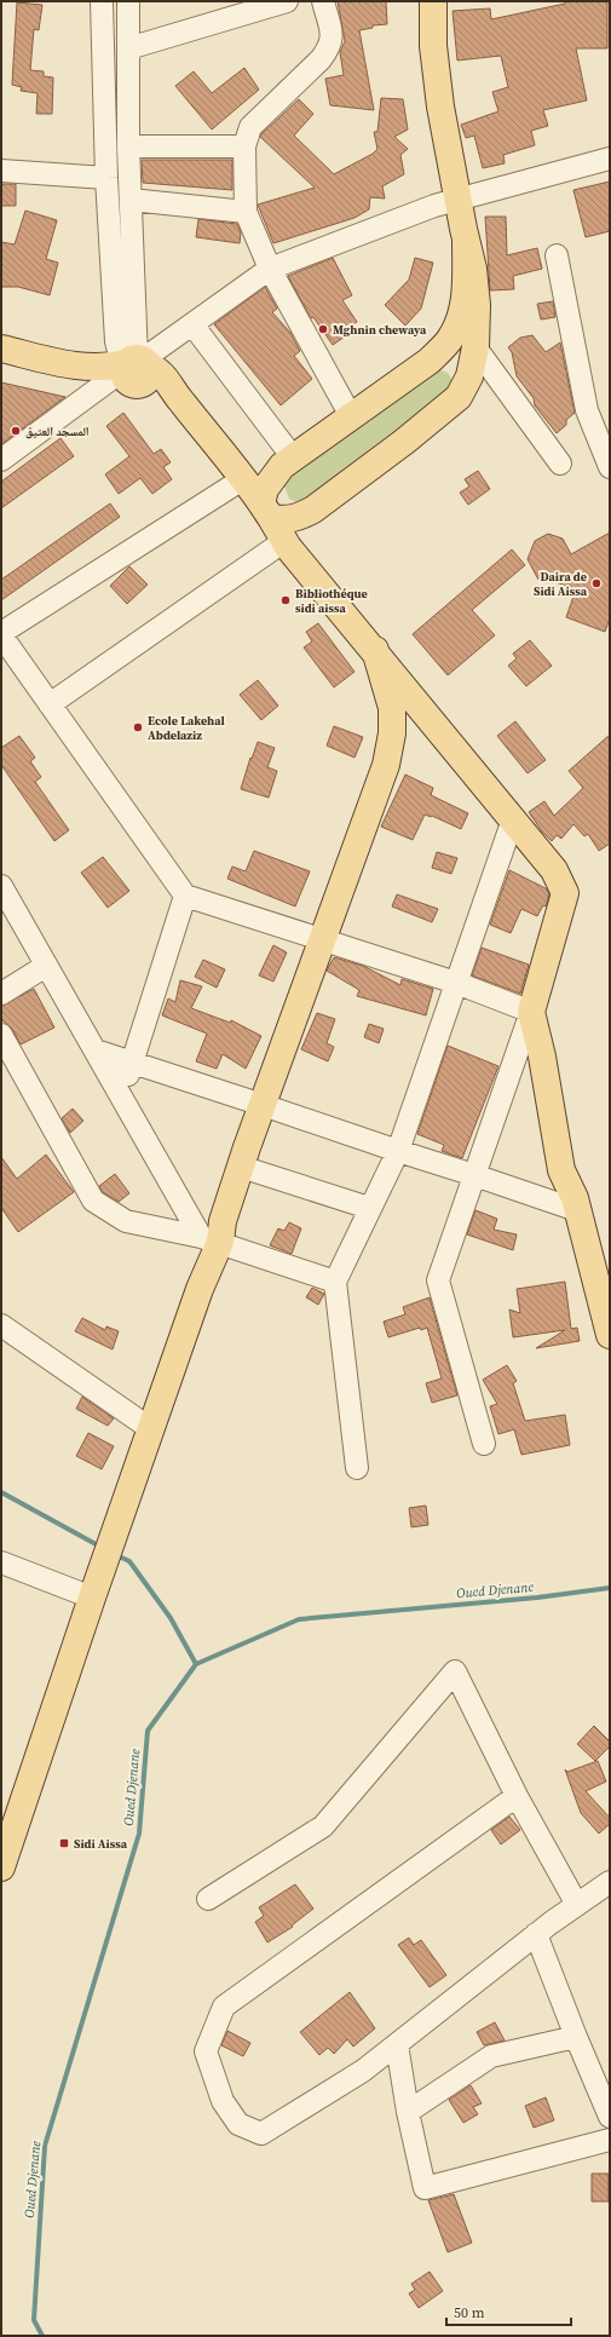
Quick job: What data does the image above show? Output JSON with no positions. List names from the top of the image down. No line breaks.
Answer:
{"water":["Oued Djenane"],"places":{"other":["Mghnin chewaya","المسجد العتيق","Daira de Sidi Aissa","Bibliothéque sidi aissa","Ecole Lakehal Abdelaziz"],"transit":["Sidi Aissa"]},"scale_bar":"50 m"}
